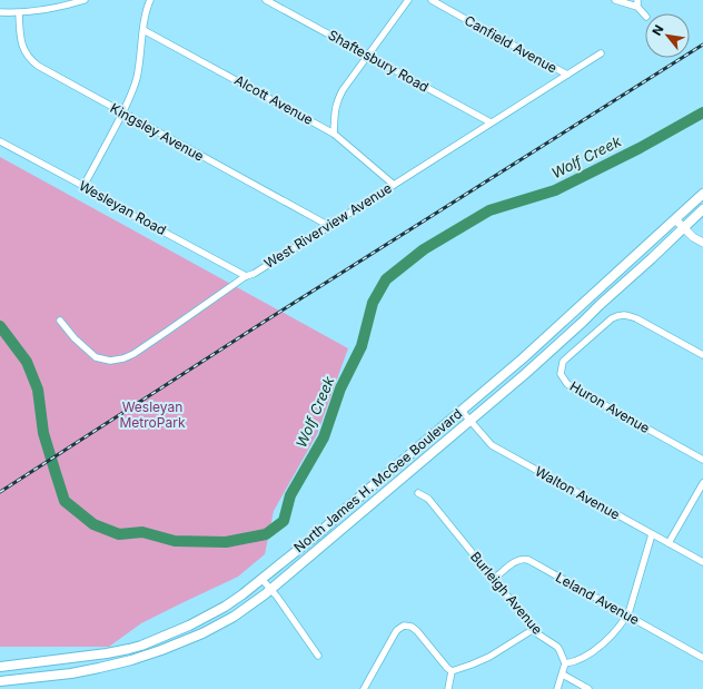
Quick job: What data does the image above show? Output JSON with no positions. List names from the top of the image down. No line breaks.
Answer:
{"streets":{"main road":["North James H. McGee Boulevard"],"street":["Canfield Avenue","Shaftesbury Road","Alcott Avenue","Kingsley Avenue","Wesleyan Road","West Riverview Avenue","Huron Avenue","Walton Avenue","Burleigh Avenue","Leland Avenue"]},"crossings":[["Canfield Avenue","West Riverview Avenue"],["Shaftesbury Road","West Riverview Avenue"],["Alcott Avenue","West Riverview Avenue"],["Kingsley Avenue","West Riverview Avenue"],["Wesleyan Road","West Riverview Avenue"],["North James H. McGee Boulevard","Walton Avenue"],["Burleigh Avenue","Leland Avenue"]],"water":["Wolf Creek"],"parks":["Wesleyan MetroPark"],"north":"top left"}
